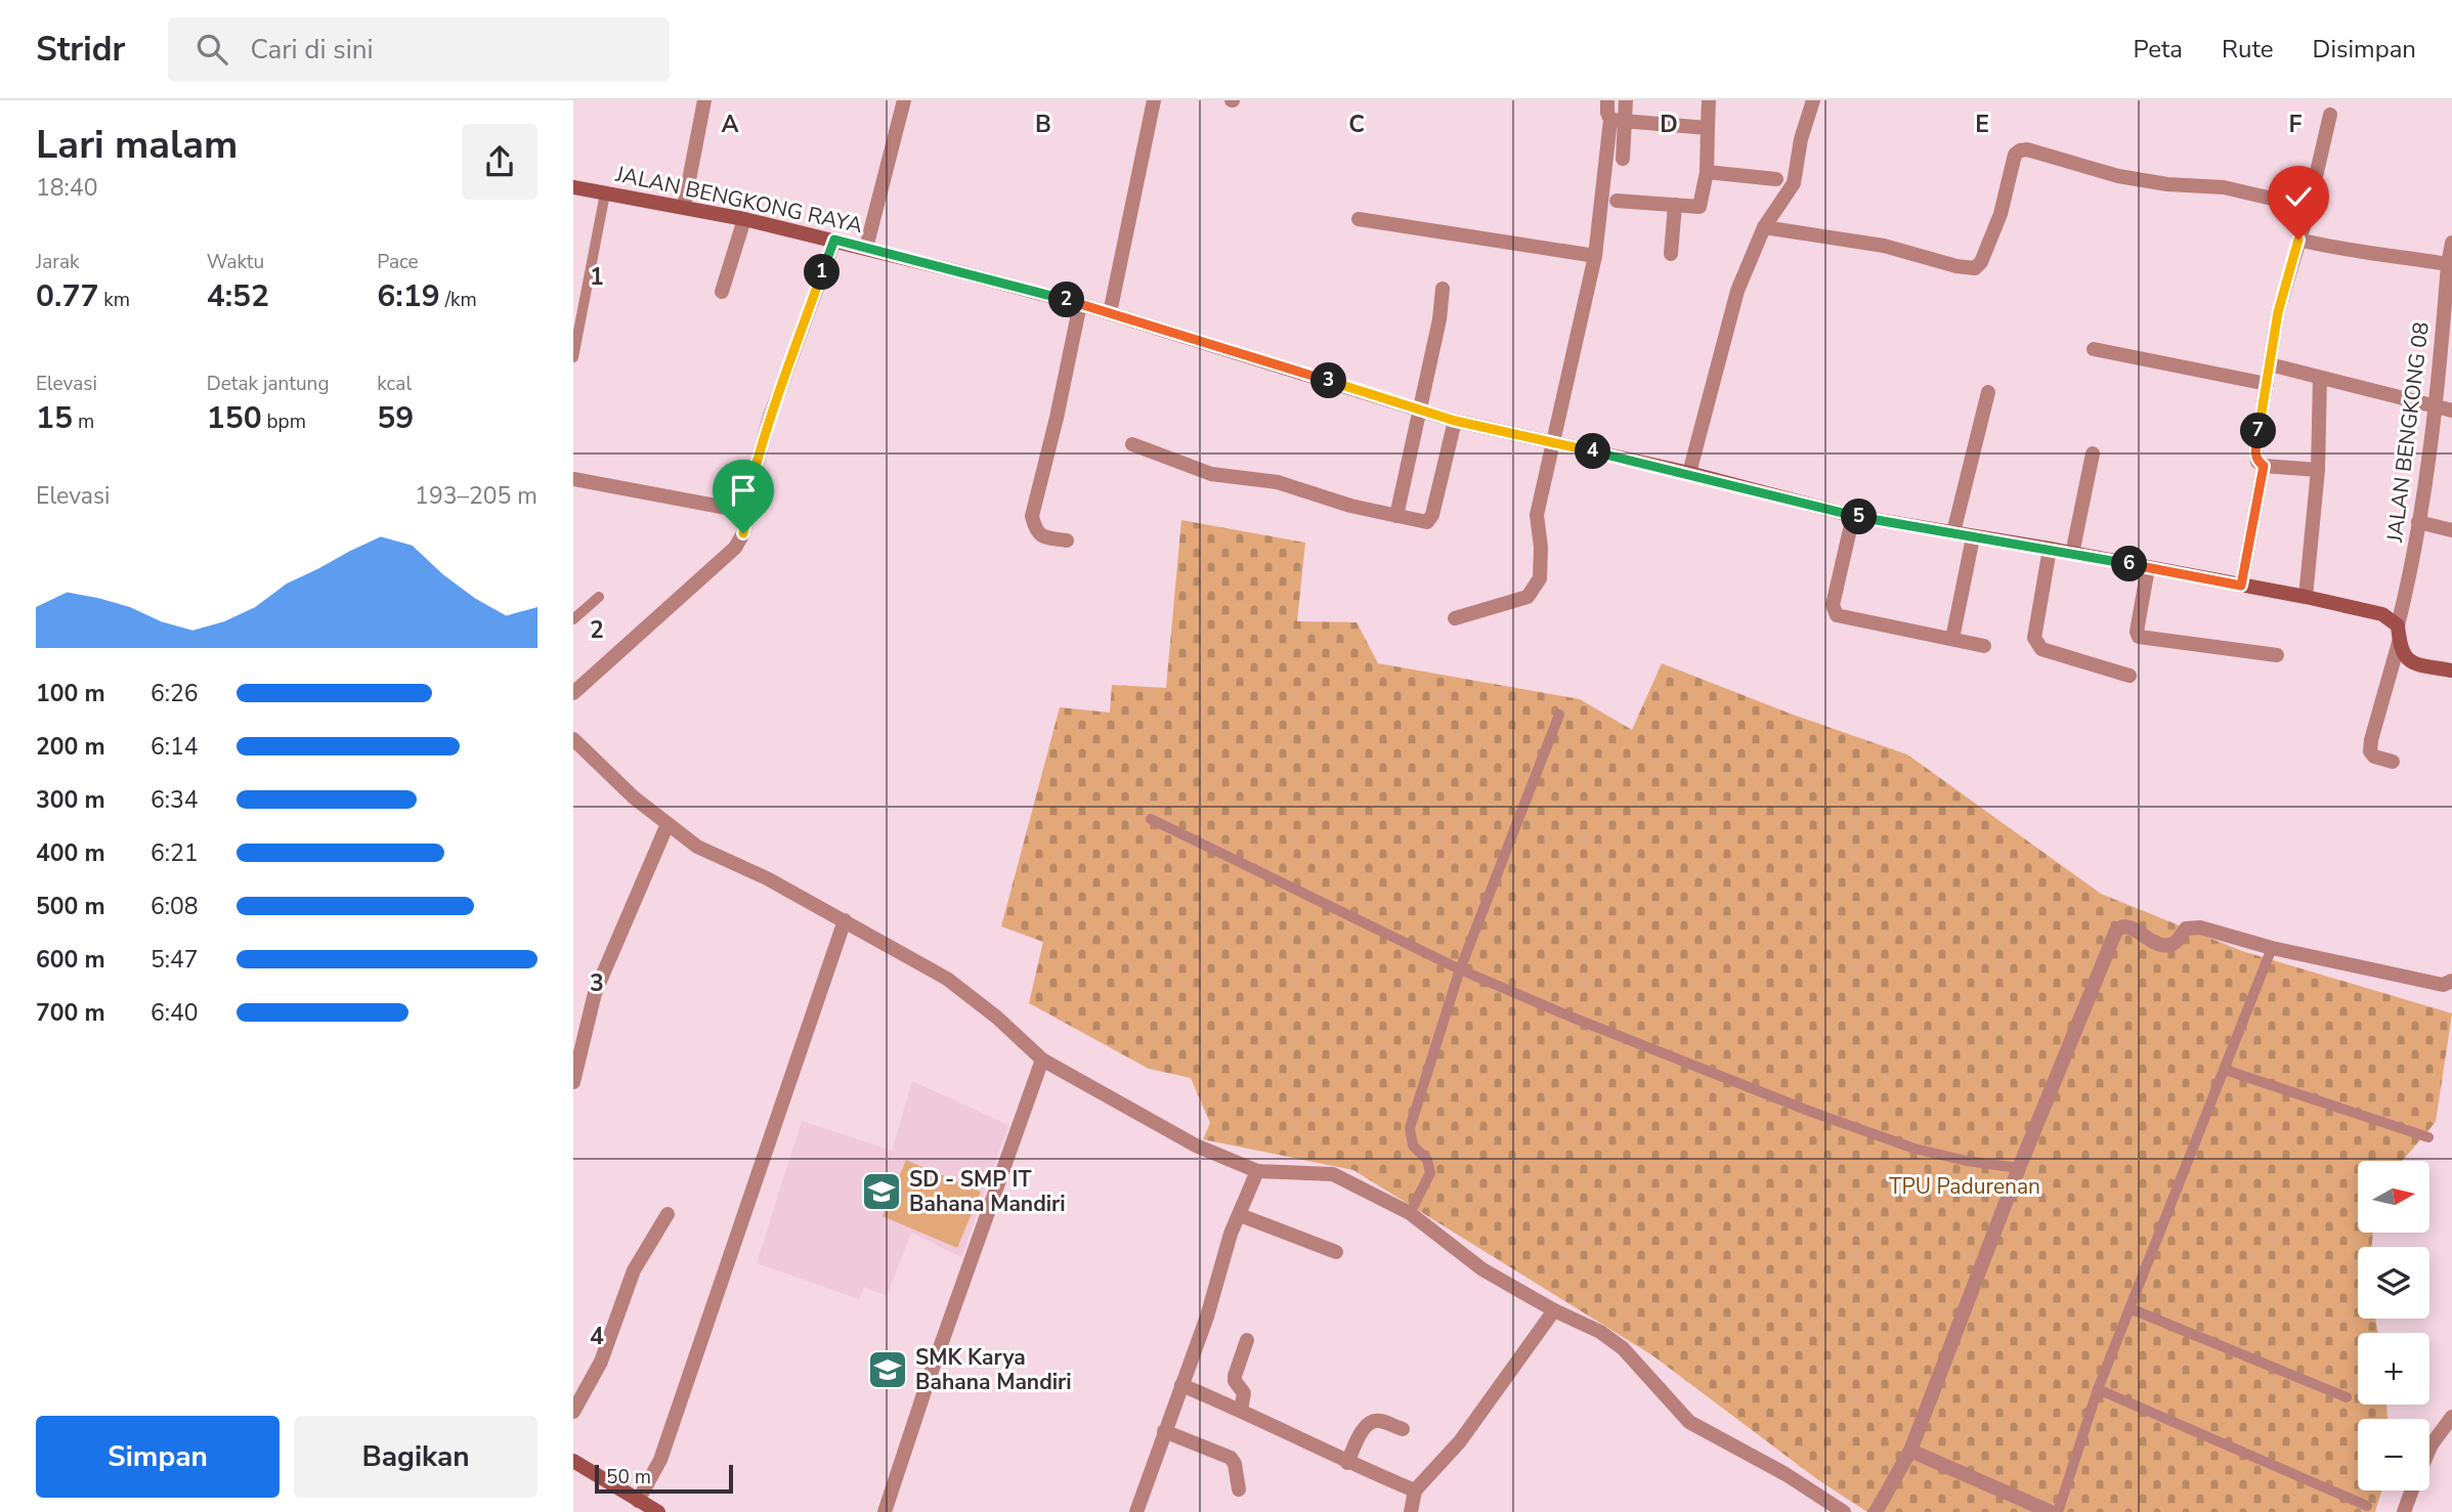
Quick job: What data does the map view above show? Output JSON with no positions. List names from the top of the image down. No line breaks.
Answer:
{"streets":{"street":["JALAN BENGKONG RAYA","JALAN BENGKONG 08"]},"crossings":[["JALAN BENGKONG RAYA","JALAN BENGKONG 08"]],"parks":["TPU Padurenan"],"places":{"school or university":["SD - SMP IT Bahana Mandiri","SMK Karya Bahana Mandiri"]},"scale_bar":"50 m","north":"right","page":{"header":"Stridr","search":"Cari di sini","nav":["Peta","Rute","Disimpan"],"heading":["Lari malam","18:40"],"stats":[["Jarak","0.77 km"],["Waktu","4:52"],["Pace","6:19 /km"],["Elevasi","15 m"],["Detak jantung","150 bpm"],["kcal","59"]],"pins":["1","2","3","7","4","5","6"],"chart":["Elevasi","193–205 m"],"list":[{"name":"100 m","note":"6:26"},{"name":"200 m","note":"6:14"},{"name":"300 m","note":"6:34"},{"name":"400 m","note":"6:21"},{"name":"500 m","note":"6:08"},{"name":"600 m","note":"5:47"},{"name":"700 m","note":"6:40"}],"map_buttons":["+","−"],"buttons":["Simpan","Bagikan"],"scale":"50 m"},"grid":{"columns":["A","B","C","D","E","F"],"rows":["1","2","3","4"]}}
